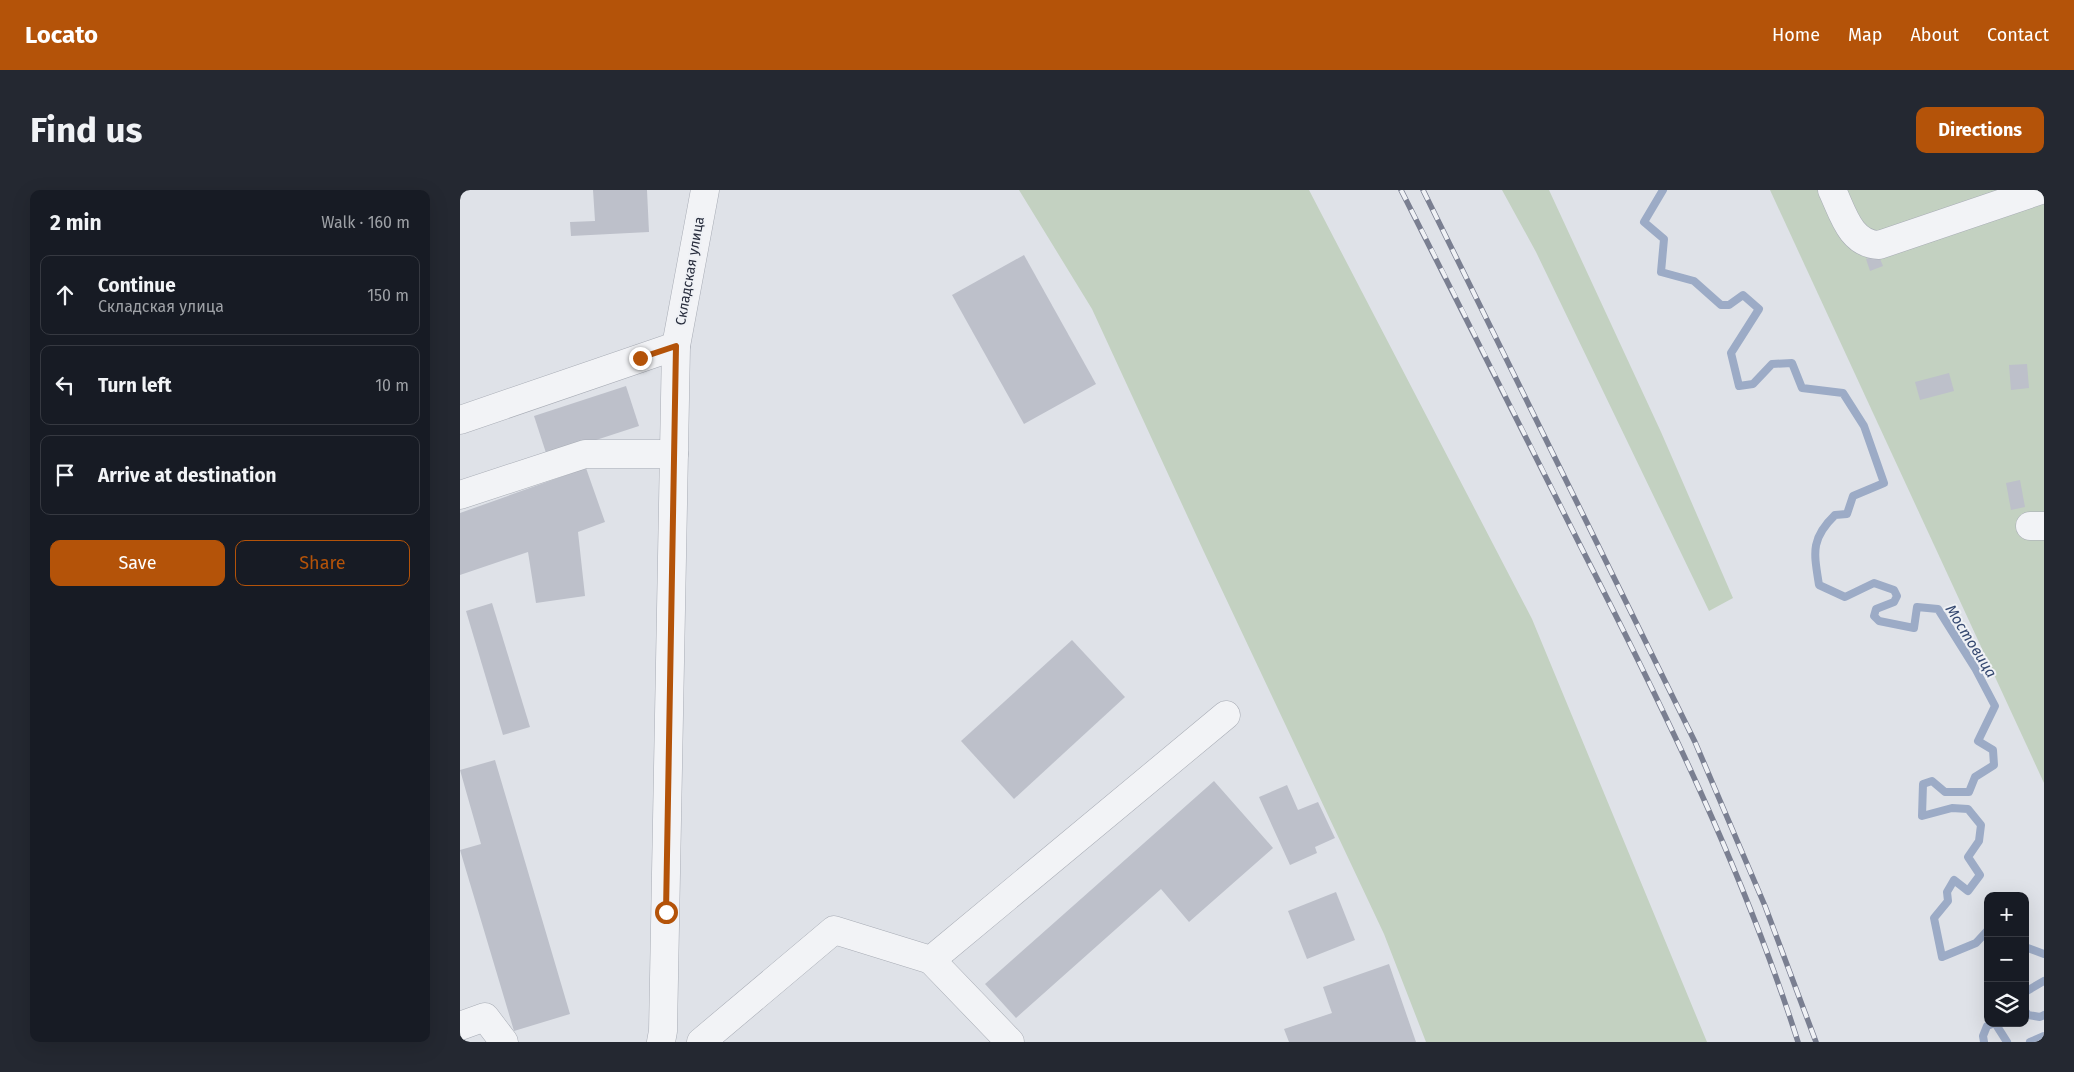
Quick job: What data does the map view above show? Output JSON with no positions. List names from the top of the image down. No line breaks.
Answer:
{"streets":{"street":["Складская улица"]},"water":["Мостовица"],"page":{"header":"Locato","nav":["Home","Map","About","Contact"],"buttons":["Directions",["Save","Share"]],"title":"Find us","heading":["2 min","Walk · 160 m"],"list":[["Continue","Складская улица","150 m"],["Turn left","10 m"],"Arrive at destination"],"map_buttons":["+","−"]}}
